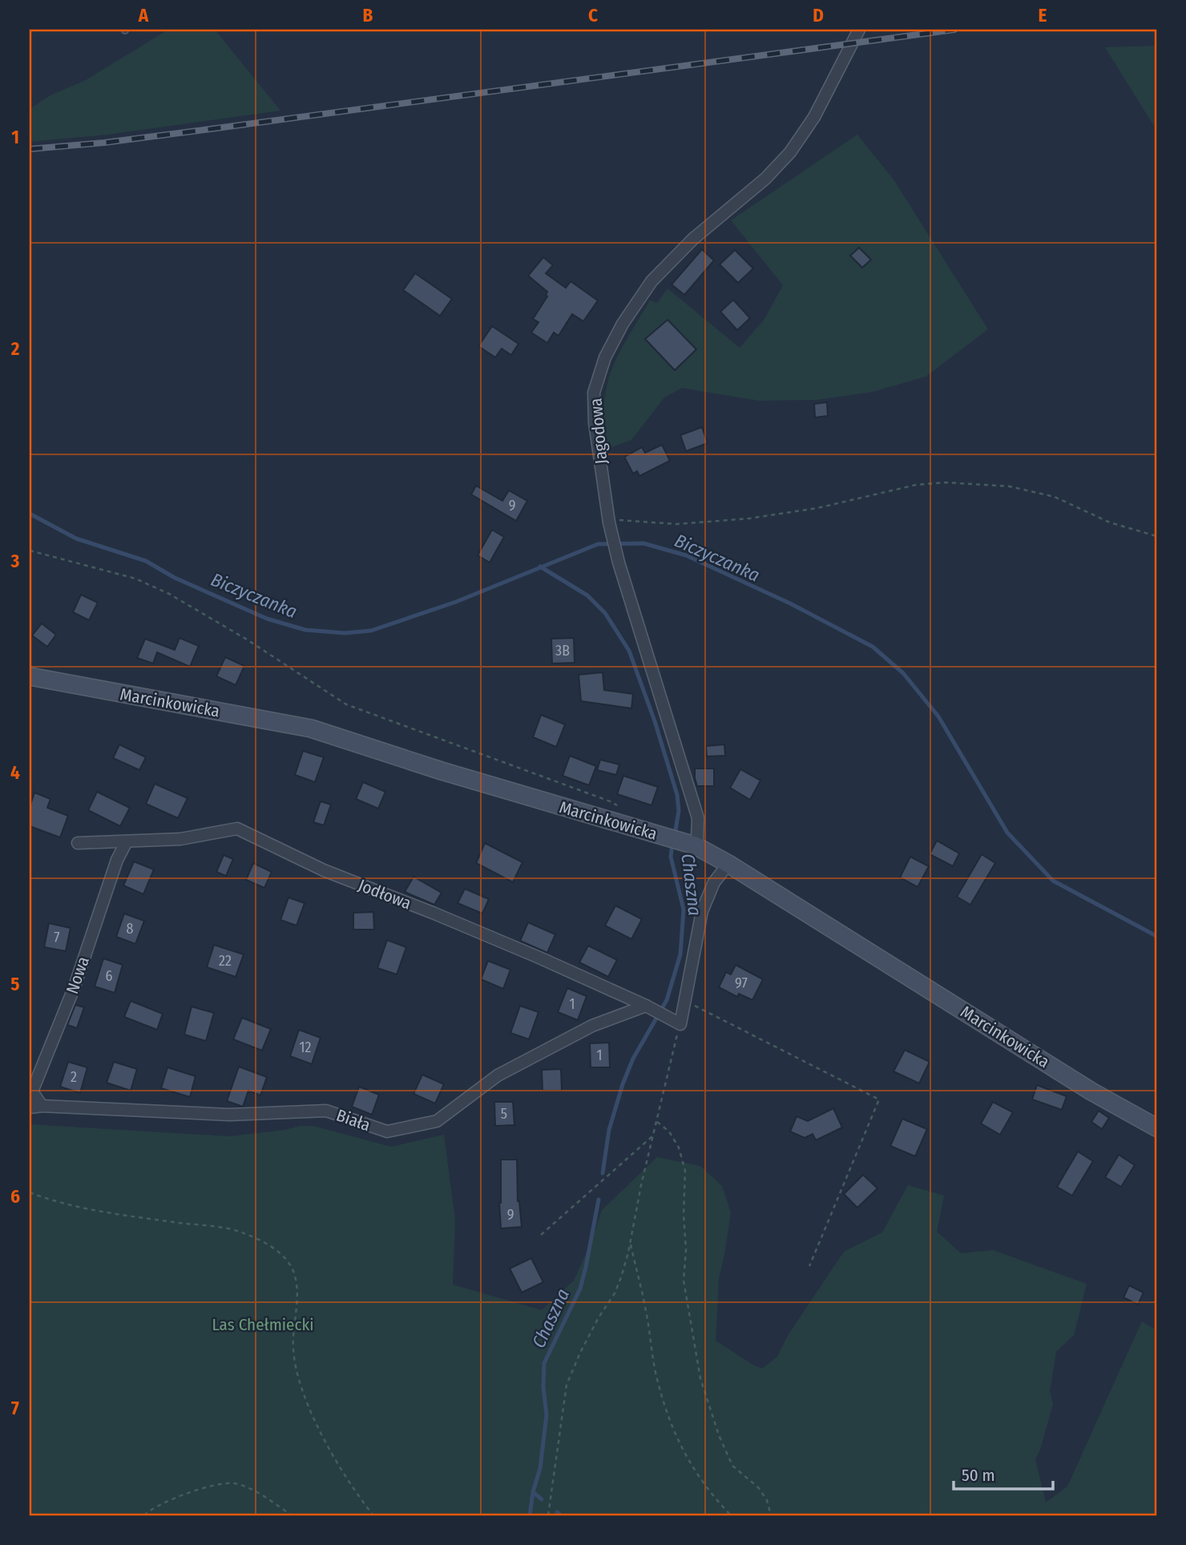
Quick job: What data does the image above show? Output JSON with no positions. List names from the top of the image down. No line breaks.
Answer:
{"streets":{"street":["Jagodowa","Marcinkowicka","Jodłowa","Nowa","Biała"]},"crossings":[["Jagodowa","Marcinkowicka"],["Jodłowa","Nowa"],["Jodłowa","Biała"],["Nowa","Biała"]],"water":["Biczyczanka","Chaszna"],"parks":["Las Chełmiecki"],"house_numbers":["9","3B","8","7","22","6","97","1","12","1","2","5","9"],"scale_bar":"50 m","grid":{"columns":["A","B","C","D","E"],"rows":["1","2","3","4","5","6","7"]}}
